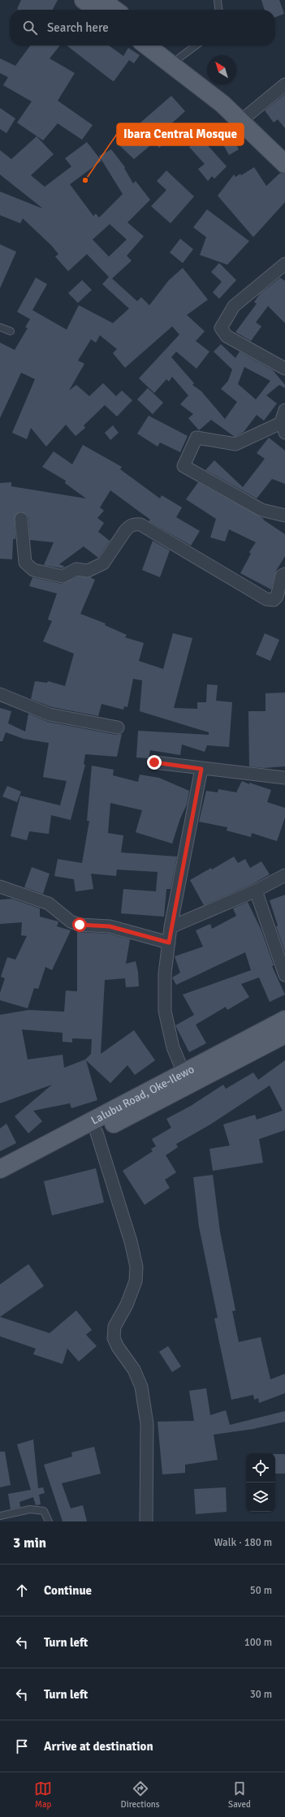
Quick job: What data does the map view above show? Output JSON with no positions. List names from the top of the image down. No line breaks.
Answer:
{"streets":{"main road":["Lalubu Road, Oke-Ilewo"]},"places":["Ibara Central Mosque"],"north":"top left","page":{"search":"Search here","heading":["3 min","Walk · 180 m"],"list":[["Continue","50 m"],["Turn left","100 m"],["Turn left","30 m"],"Arrive at destination"],"nav":["Map","Directions","Saved"]}}
